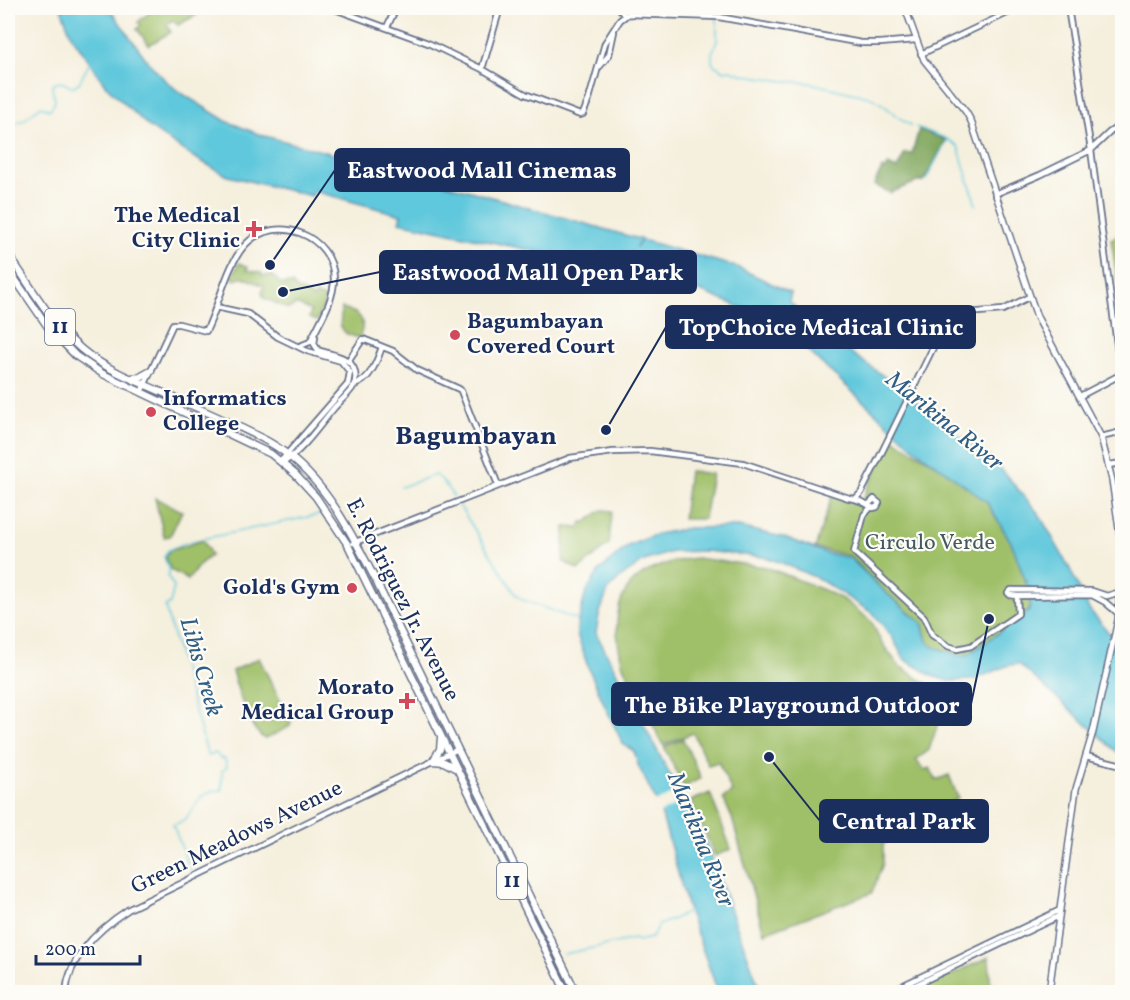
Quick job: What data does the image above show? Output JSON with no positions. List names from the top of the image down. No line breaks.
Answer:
{"streets":{"main road":["11","E. Rodriguez Jr. Avenue"],"street":["Green Meadows Avenue"]},"crossings":[["E. Rodriguez Jr. Avenue","Green Meadows Avenue"]],"districts":["Bagumbayan"],"water":["Marikina River","Libis Creek"],"parks":["Circulo Verde"],"places":{"health":["The Medical City Clinic","Morato Medical Group"],"other":["Eastwood Mall Cinemas","Eastwood Mall Open Park","Bagumbayan Covered Court","Informatics College","TopChoice Medical Clinic","Gold's Gym","The Bike Playground Outdoor","Central Park"]},"scale_bar":"200 m"}
